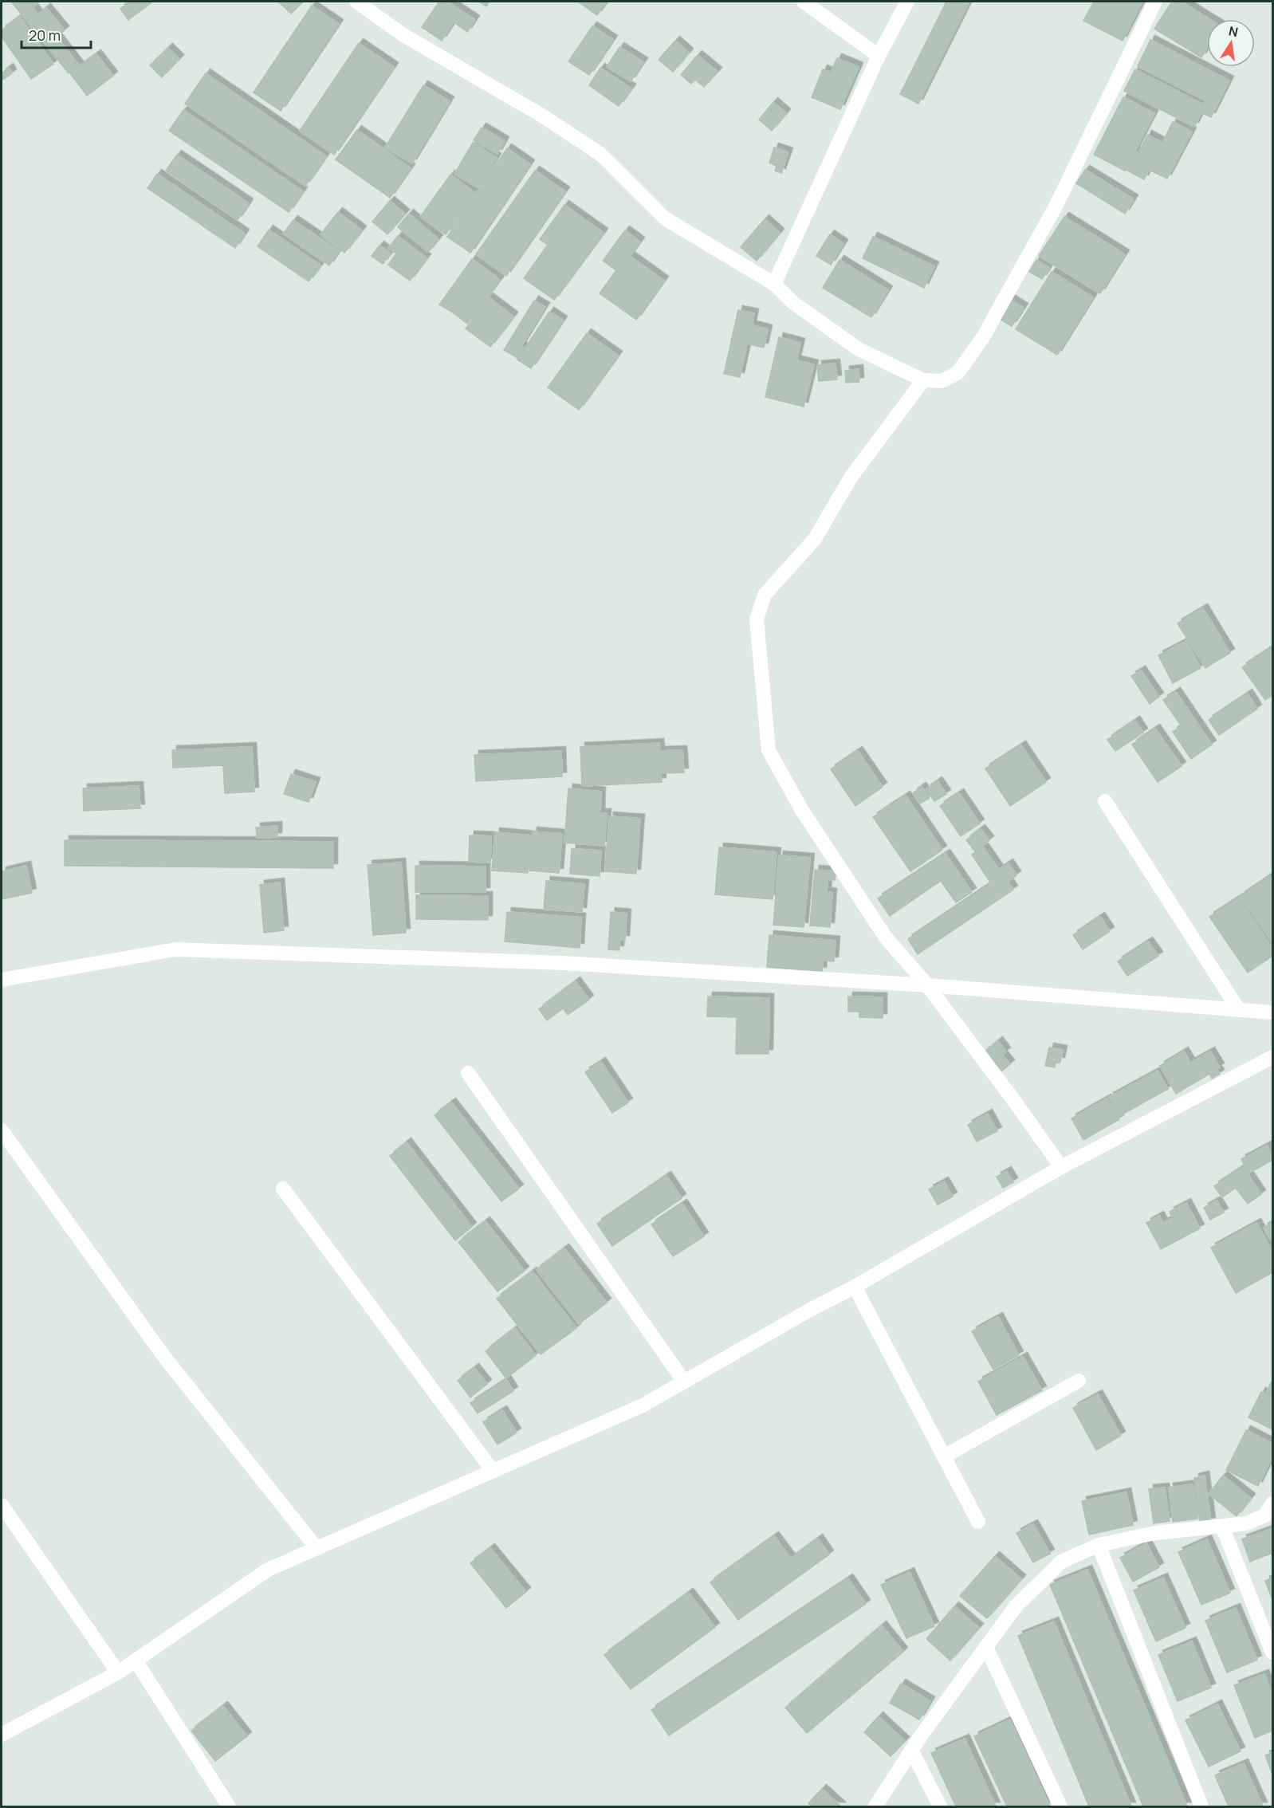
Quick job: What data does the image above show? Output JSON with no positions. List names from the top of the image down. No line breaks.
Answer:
{"scale_bar":"20 m","north":"top"}
